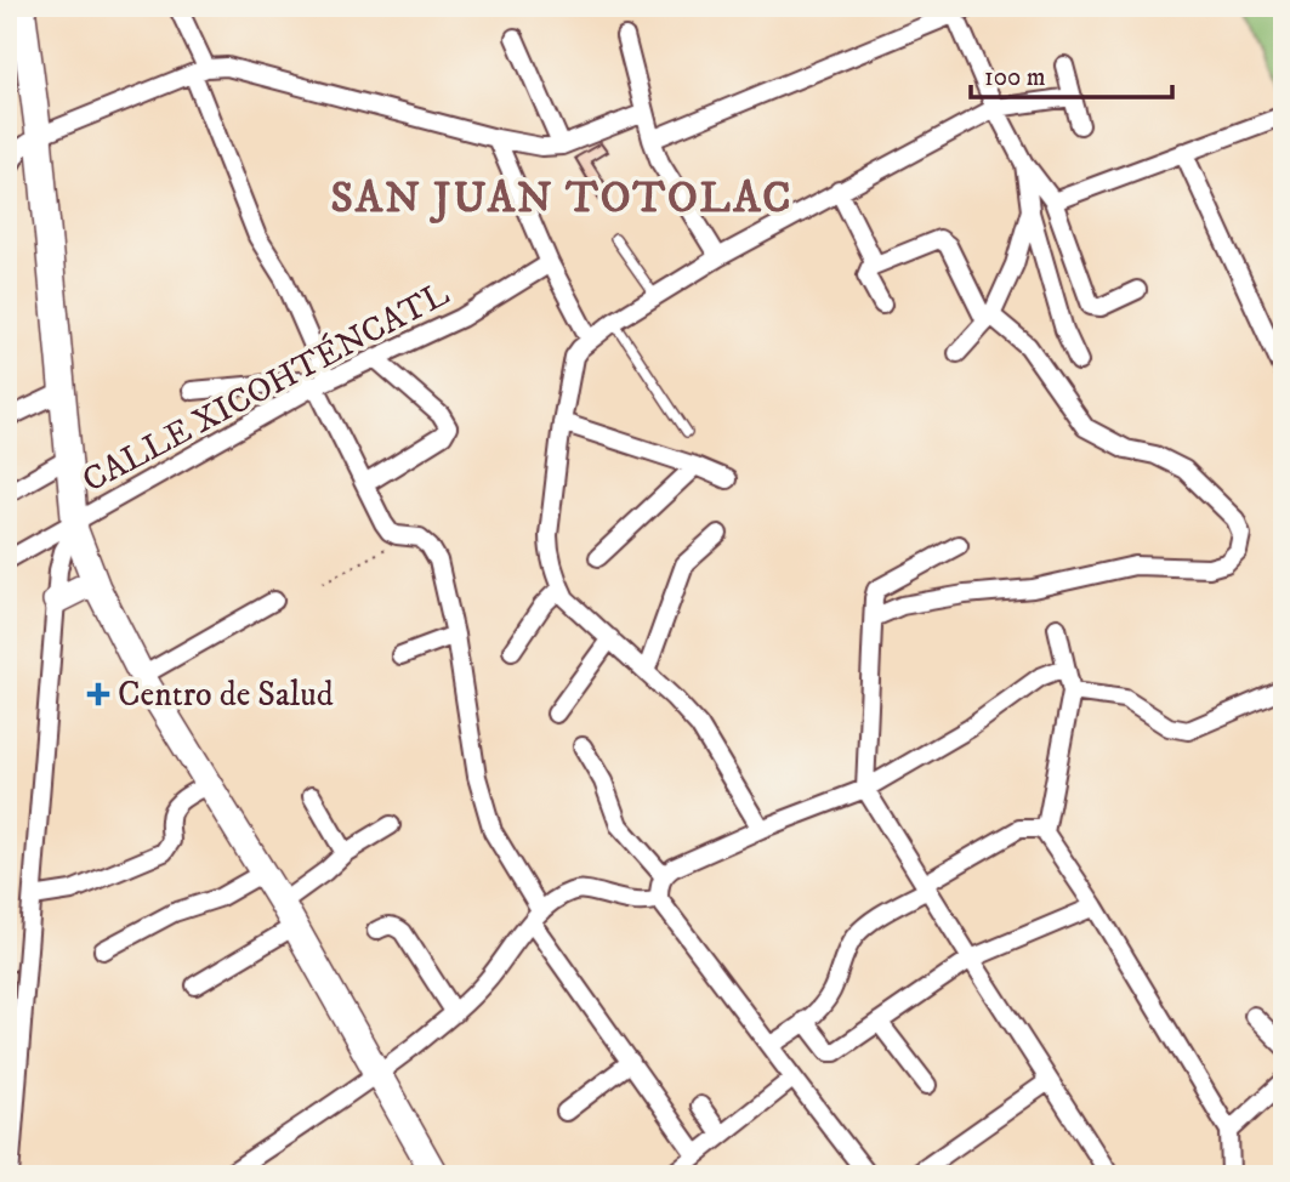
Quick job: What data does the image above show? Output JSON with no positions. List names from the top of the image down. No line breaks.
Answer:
{"streets":{"street":["CALLE XICOHTÉNCATL"]},"districts":["SAN JUAN TOTOLAC"],"places":{"health":["Centro de Salud"]},"scale_bar":"100 m"}
